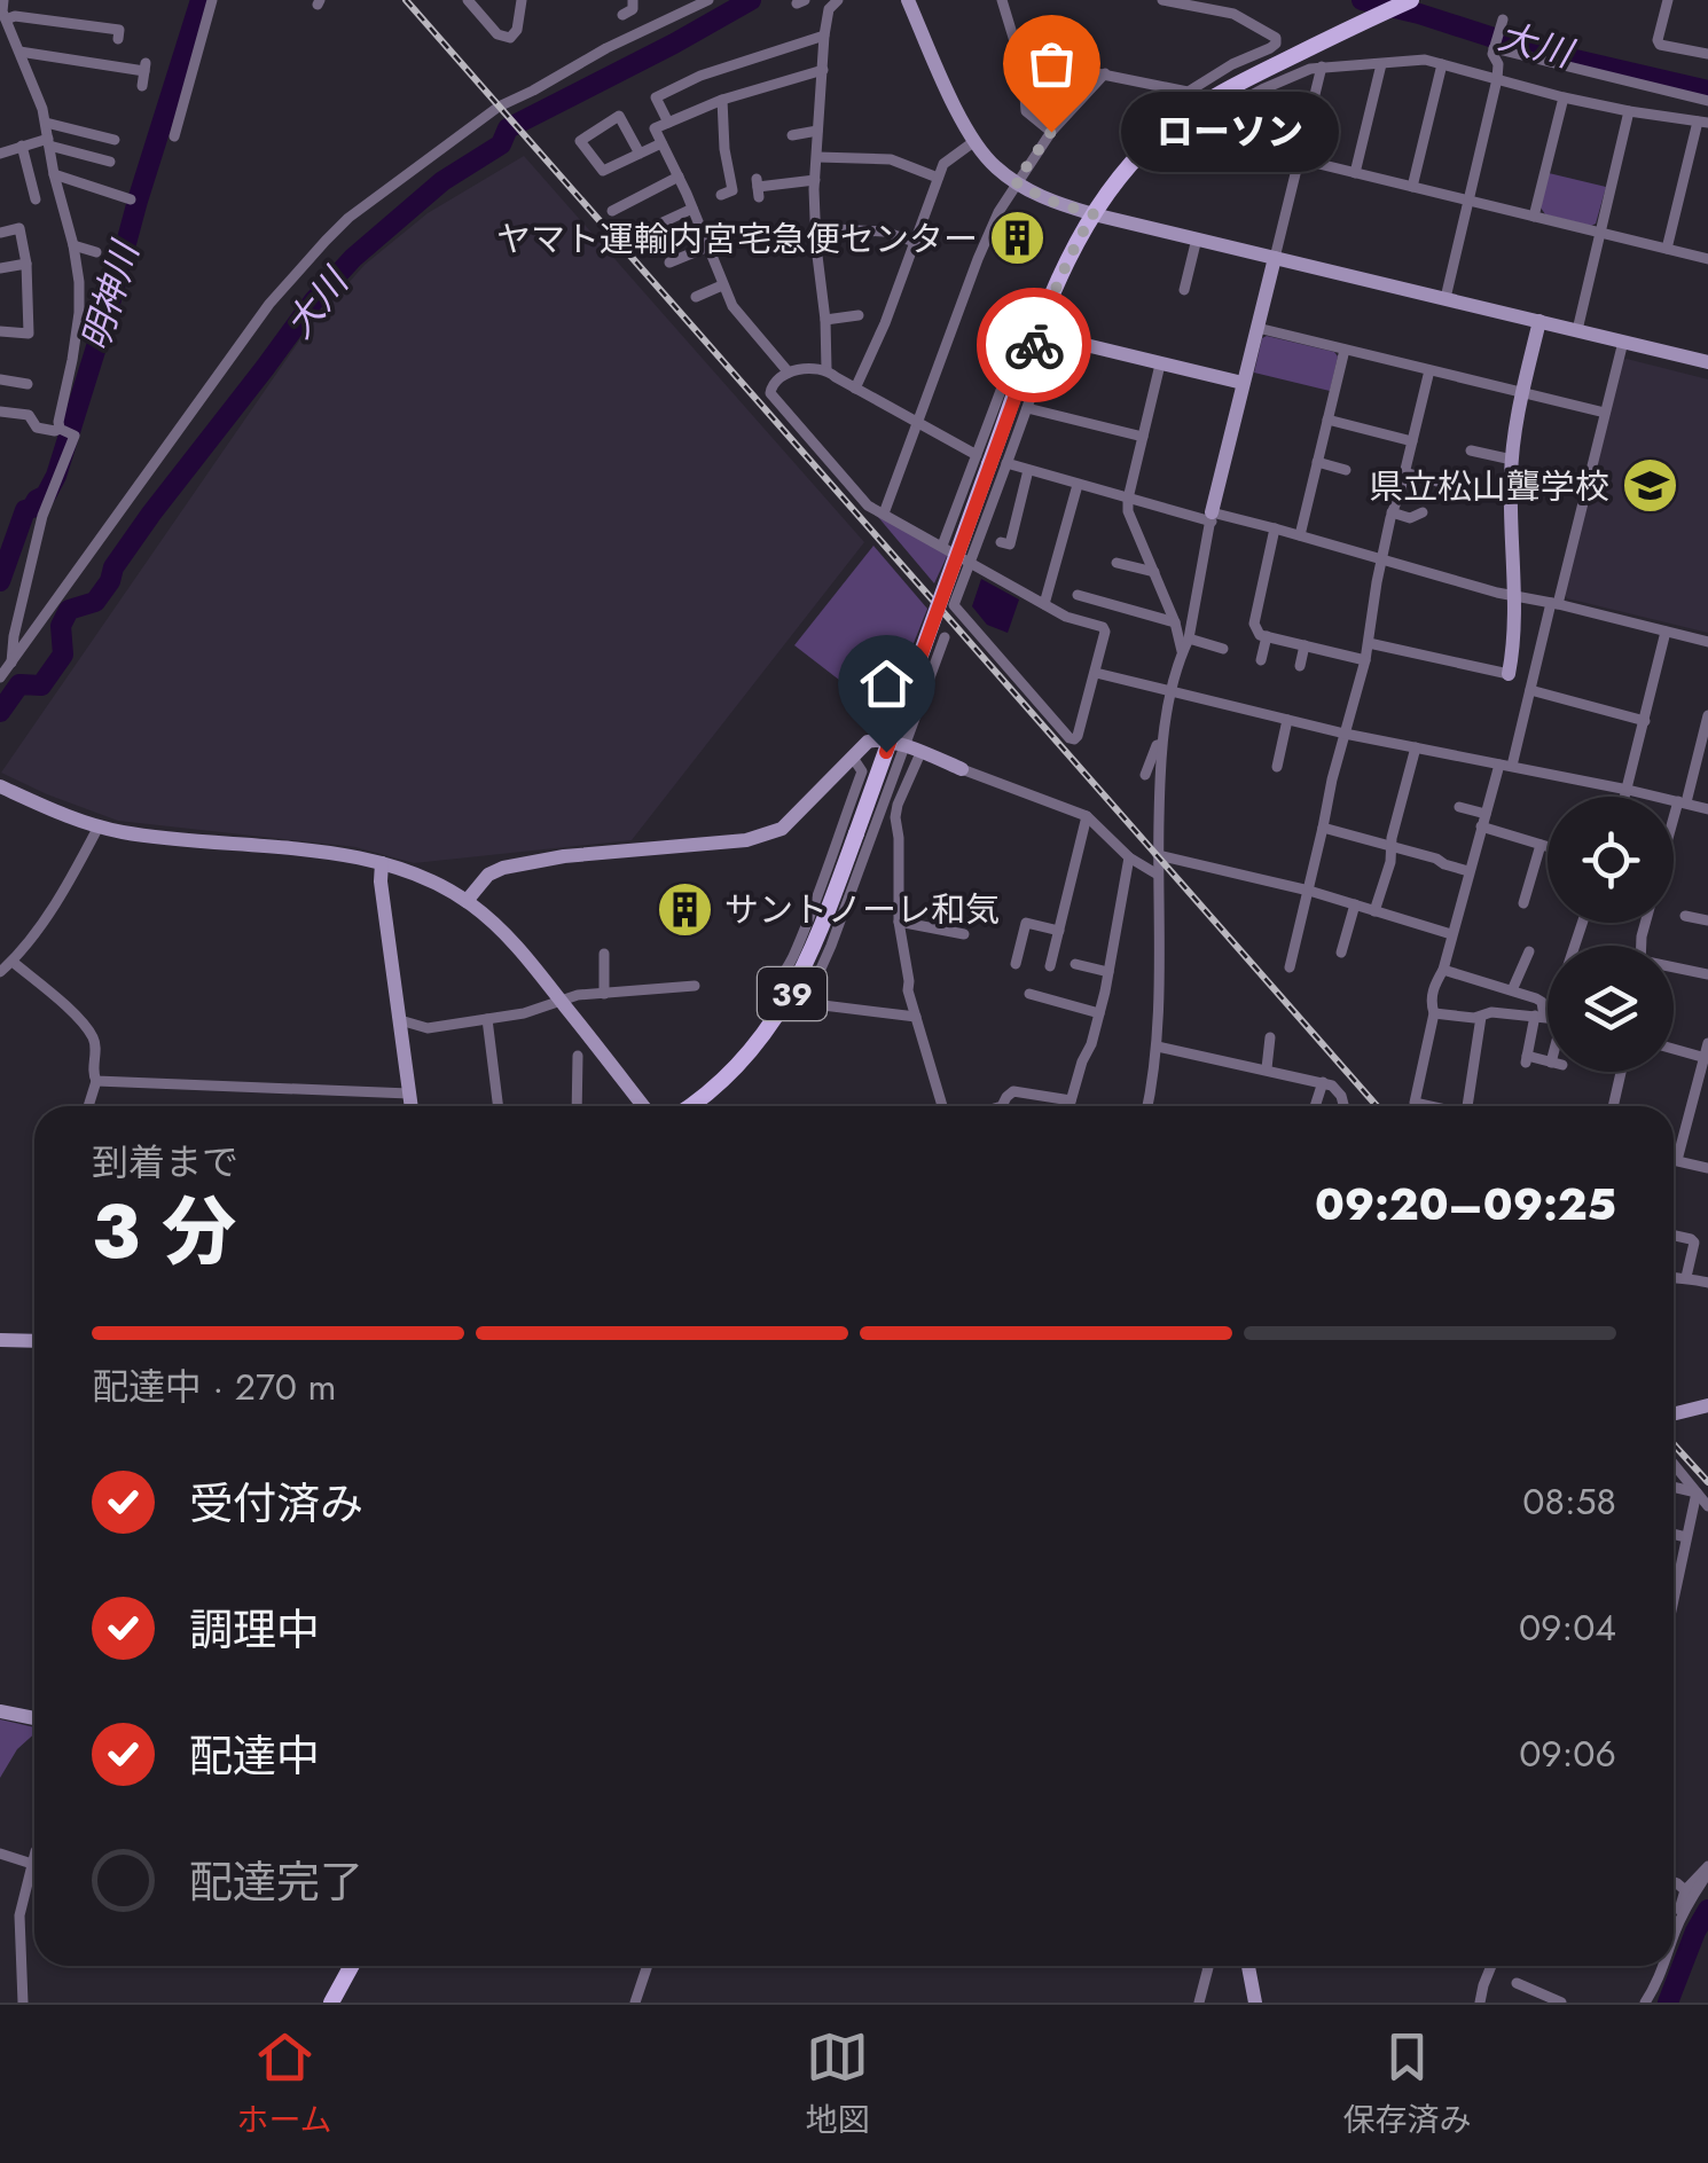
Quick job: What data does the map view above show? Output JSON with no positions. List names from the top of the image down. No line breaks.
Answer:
{"streets":{"main road":["39"]},"water":["大川","明神川"],"places":{"other":["ローソン"],"building":["ヤマト運輸内宮宅急便センター","サントノーレ和気"],"school or university":["県立松山聾学校"]},"page":{"bubble":"ローソン","heading":["3 分","到着まで","09:20–09:25"],"bar":"配達中 · 270 m","list":[["受付済み","08:58"],["調理中","09:04"],["配達中","09:06"],"配達完了"],"tabs":["ホーム","地図","保存済み"]}}
